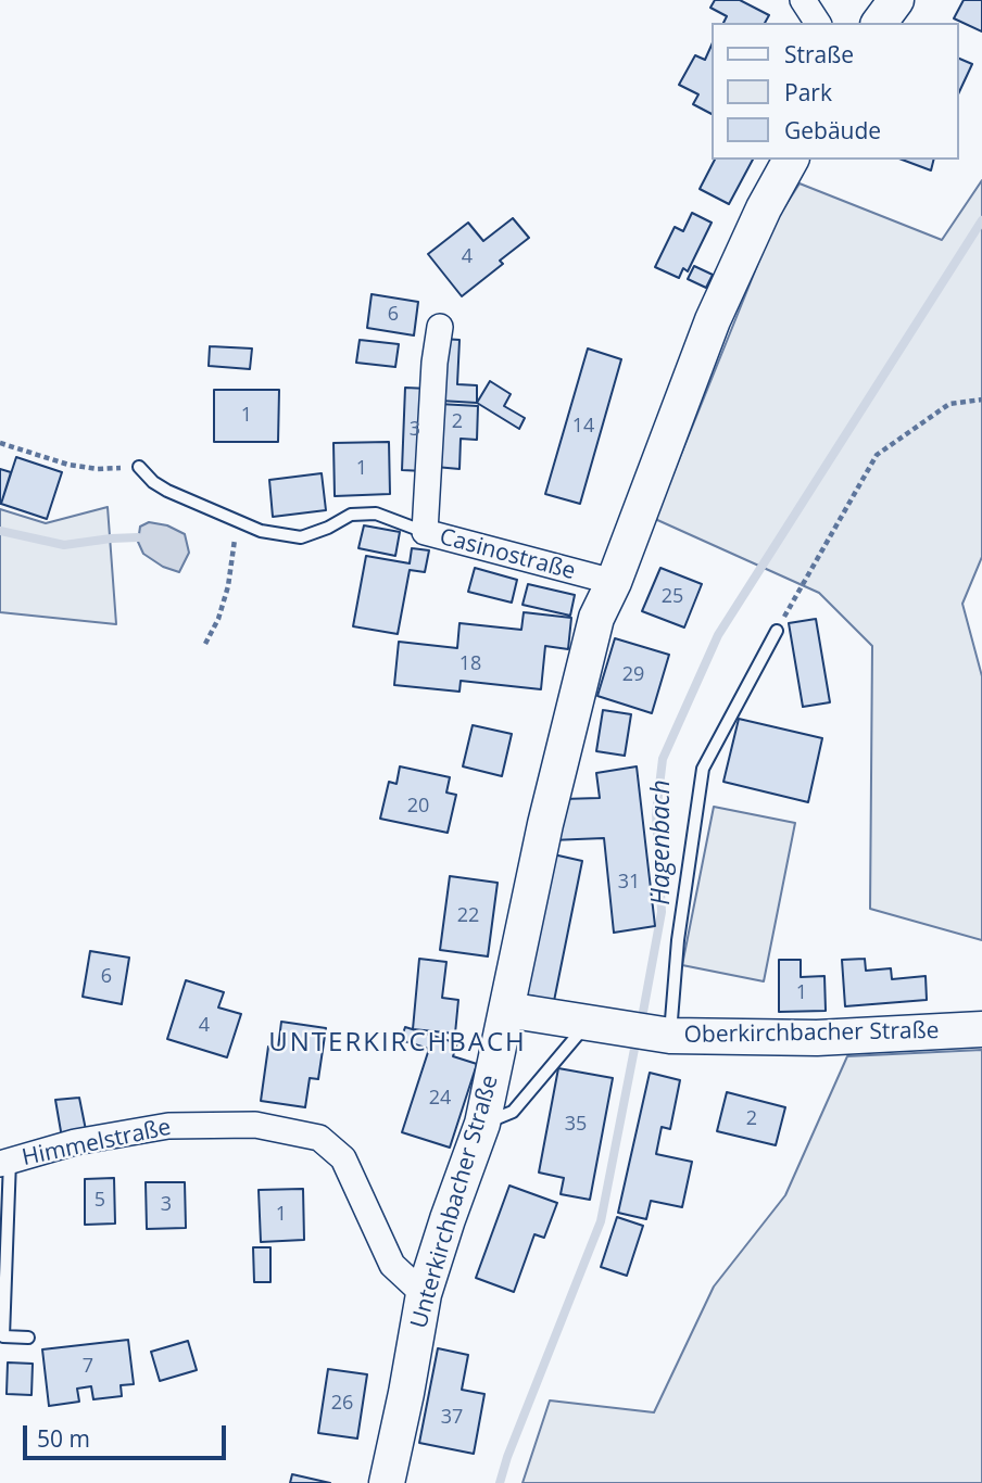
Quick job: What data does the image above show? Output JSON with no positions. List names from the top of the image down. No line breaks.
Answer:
{"streets":{"street":["Casinostraße","Oberkirchbacher Straße","Himmelstraße","Unterkirchbacher Straße"]},"crossings":[["Casinostraße","Unterkirchbacher Straße"],["Oberkirchbacher Straße","Unterkirchbacher Straße"],["Himmelstraße","Unterkirchbacher Straße"]],"districts":["UNTERKIRCHBACH"],"water":["Hagenbach"],"house_numbers":["4","6","1","2","14","3","1","25","18","29","20","31","22","6","1","4","24","2","35","5","3","1","7","26","37"],"legend":["Straße","Park","Gebäude"],"scale_bar":"50 m"}
